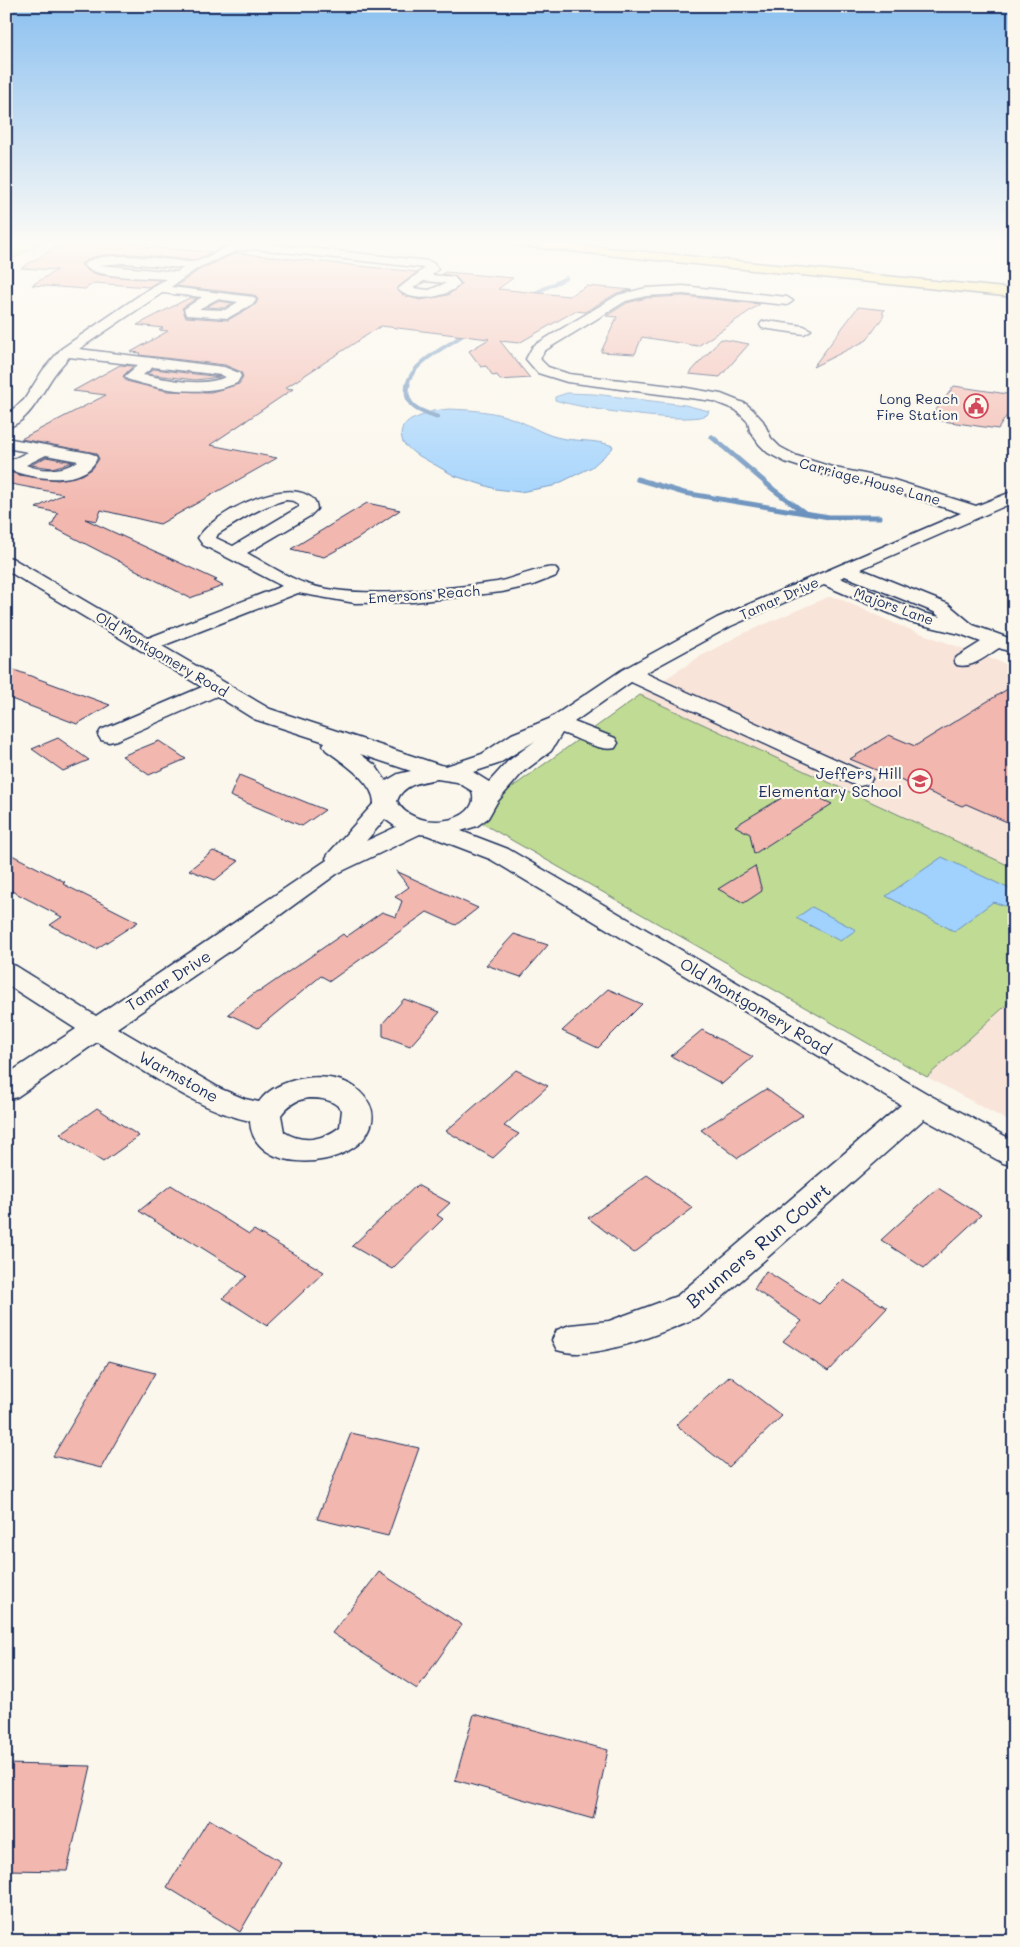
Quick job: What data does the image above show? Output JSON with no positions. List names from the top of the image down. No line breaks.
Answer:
{"streets":{"street":["Carriage House Lane","Emersons Reach","Tamar Drive","Majors Lane","Old Montgomery Road","Warmstone","Brunners Run Court"]},"crossings":[["Carriage House Lane","Tamar Drive"],["Tamar Drive","Majors Lane"],["Tamar Drive","Old Montgomery Road"],["Tamar Drive","Warmstone"],["Old Montgomery Road","Brunners Run Court"]],"places":{"public building":["Long Reach Fire Station"],"school or university":["Jeffers Hill Elementary School"]}}
